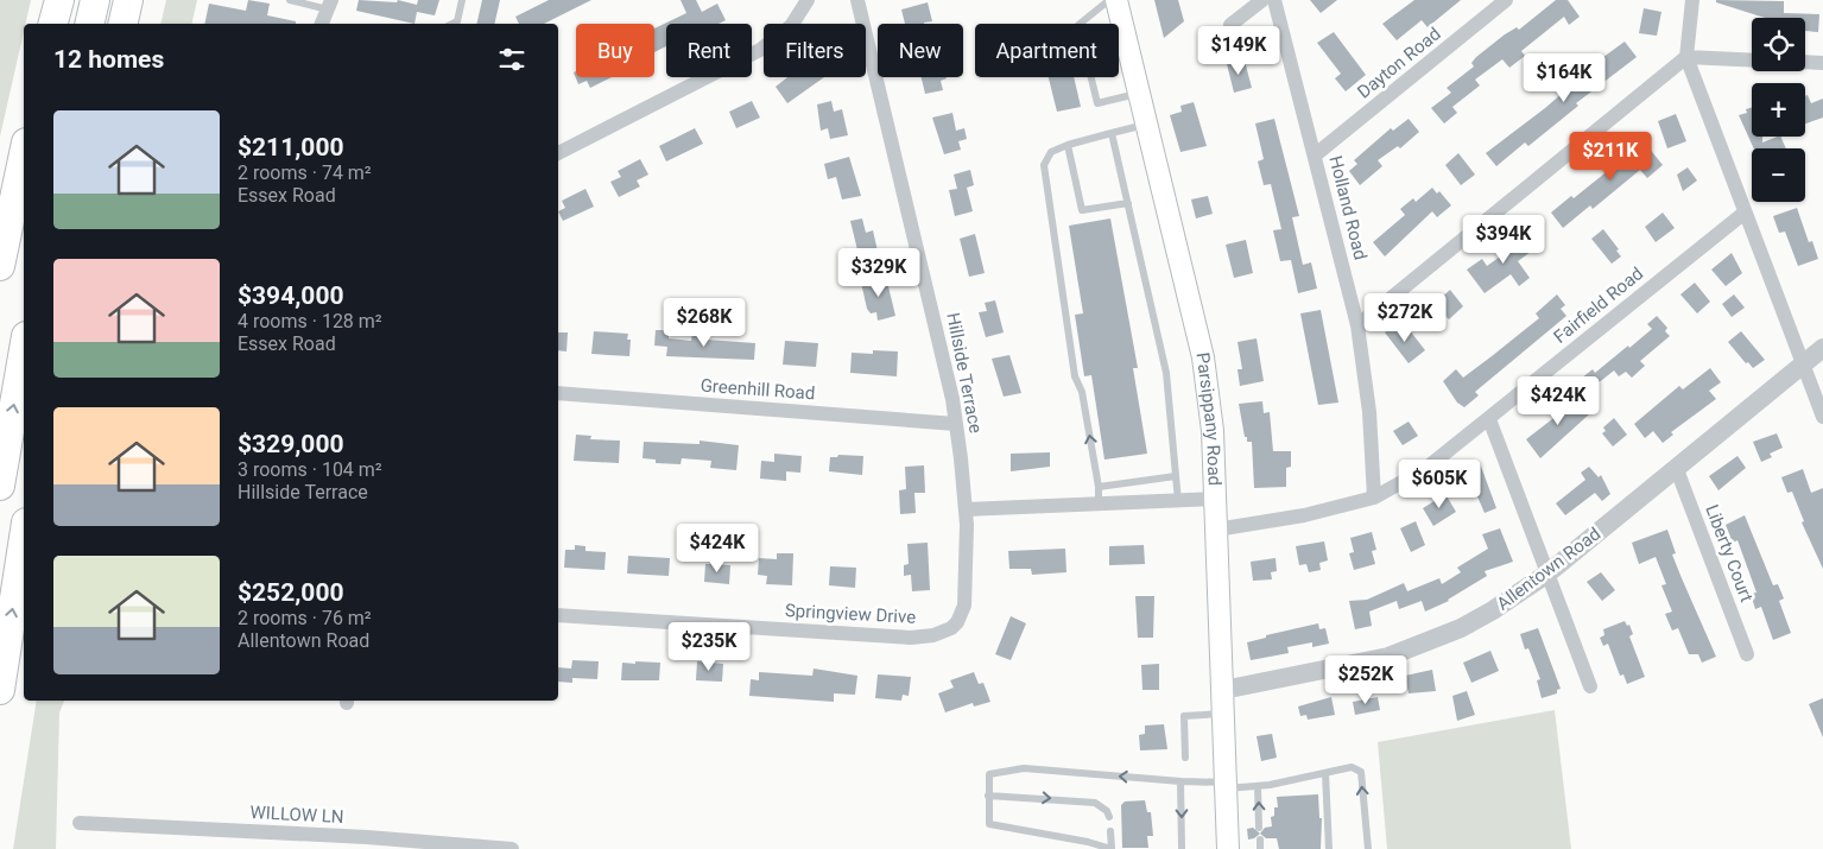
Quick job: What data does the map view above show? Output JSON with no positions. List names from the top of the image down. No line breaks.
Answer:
{"streets":{"main road":["Parsippany Road"],"street":["Dayton Road","Holland Road","Fairfield Road","Hillside Terrace","Greenhill Road","Liberty Court","Allentown Road","Springview Drive","WILLOW LN"]},"crossings":[["Dayton Road","Holland Road"],["Holland Road","Fairfield Road"],["Fairfield Road","Parsippany Road"],["Hillside Terrace","Greenhill Road"],["Hillside Terrace","Springview Drive"],["Parsippany Road","Allentown Road"],["Liberty Court","Allentown Road"]],"page":{"map_buttons":["+","−"],"chip":["Buy","Rent","Filters","New","Apartment"],"heading":"12 homes","price":["$149K","$164K","$211K","$394K","$329K","$272K","$268K","$424K","$605K","$424K","$235K","$252K"],"list":[{"name":"$211,000","note":"2 rooms · 74 m² · Essex Road"},{"name":"$394,000","note":"4 rooms · 128 m² · Essex Road"},{"name":"$329,000","note":"3 rooms · 104 m² · Hillside Terrace"},{"name":"$252,000","note":"2 rooms · 76 m² · Allentown Road"}]}}
